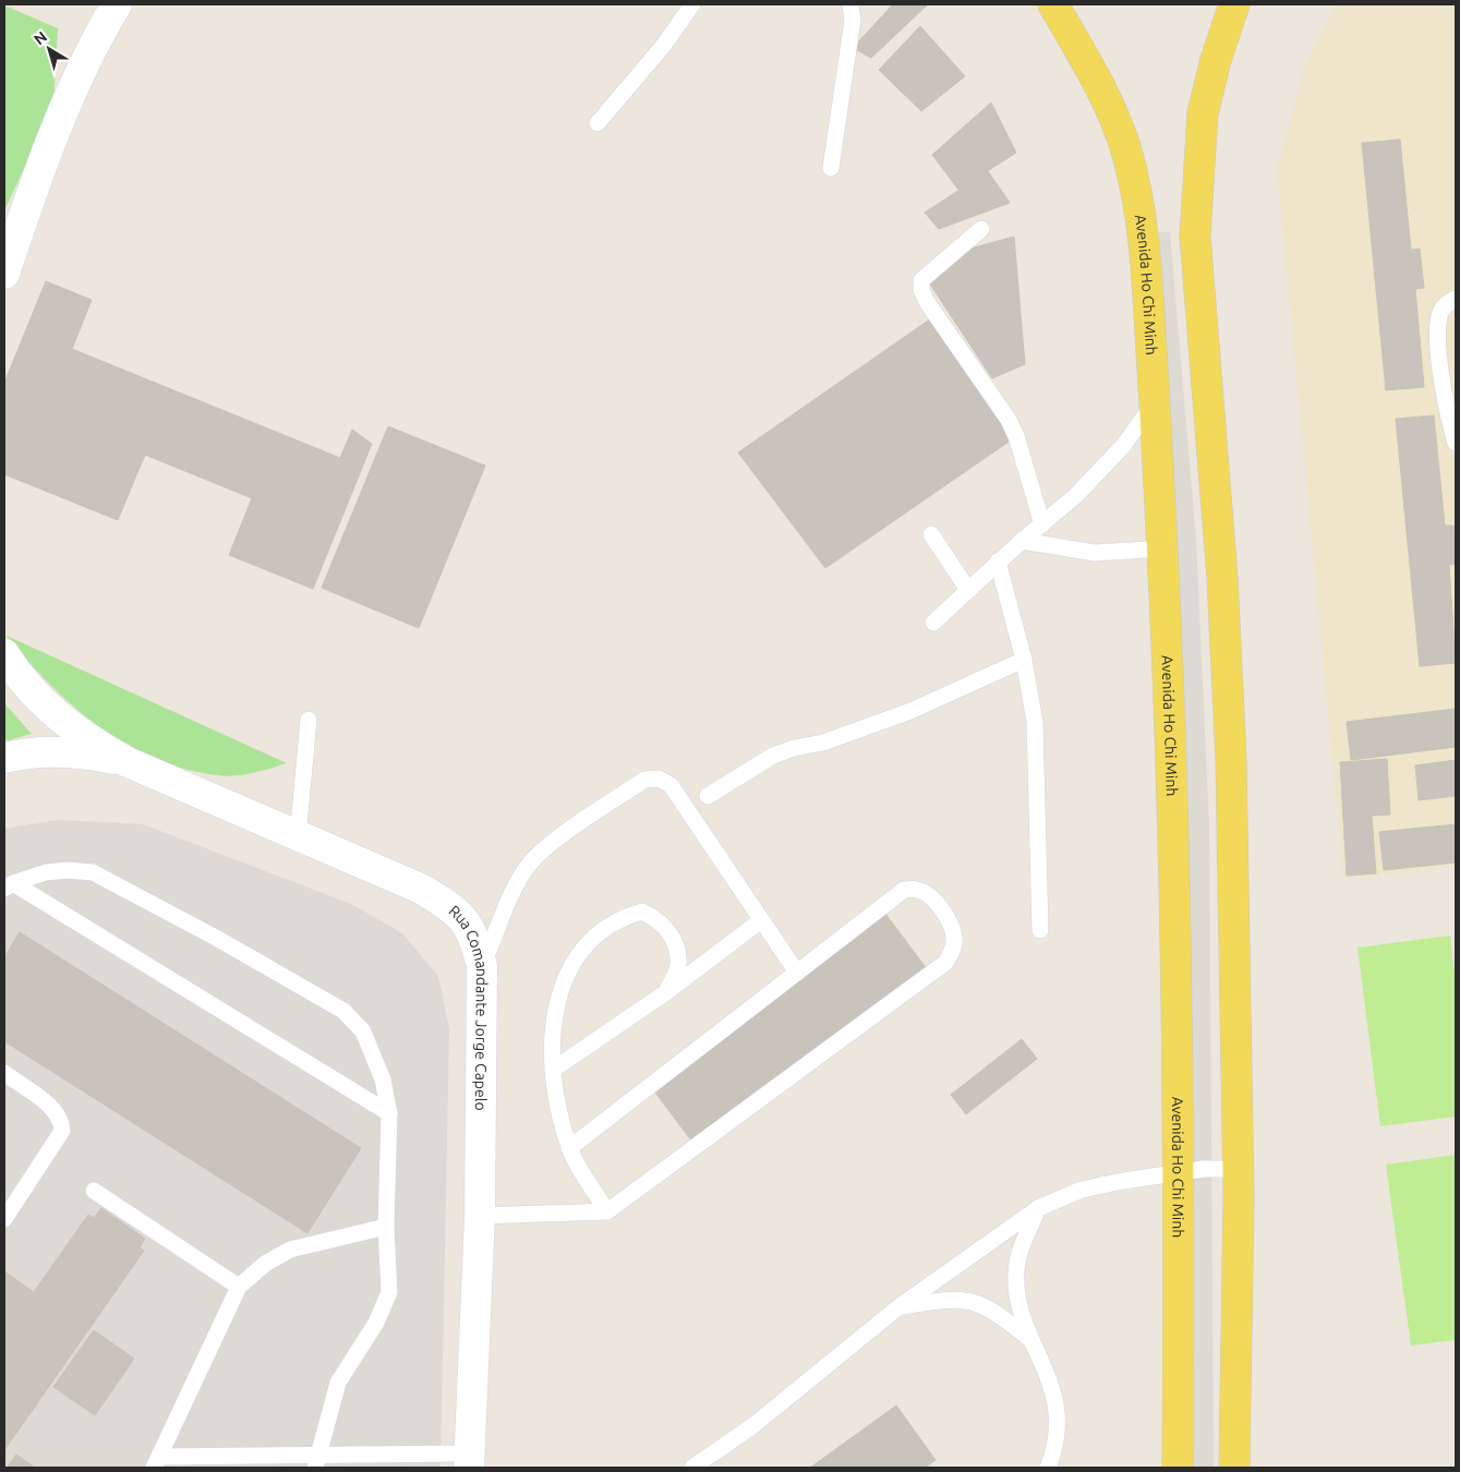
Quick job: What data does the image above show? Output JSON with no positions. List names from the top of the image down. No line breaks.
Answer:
{"streets":{"main road":["Avenida Ho Chi Minh"],"street":["Rua Comandante Jorge Capelo"]},"north":"top left"}
